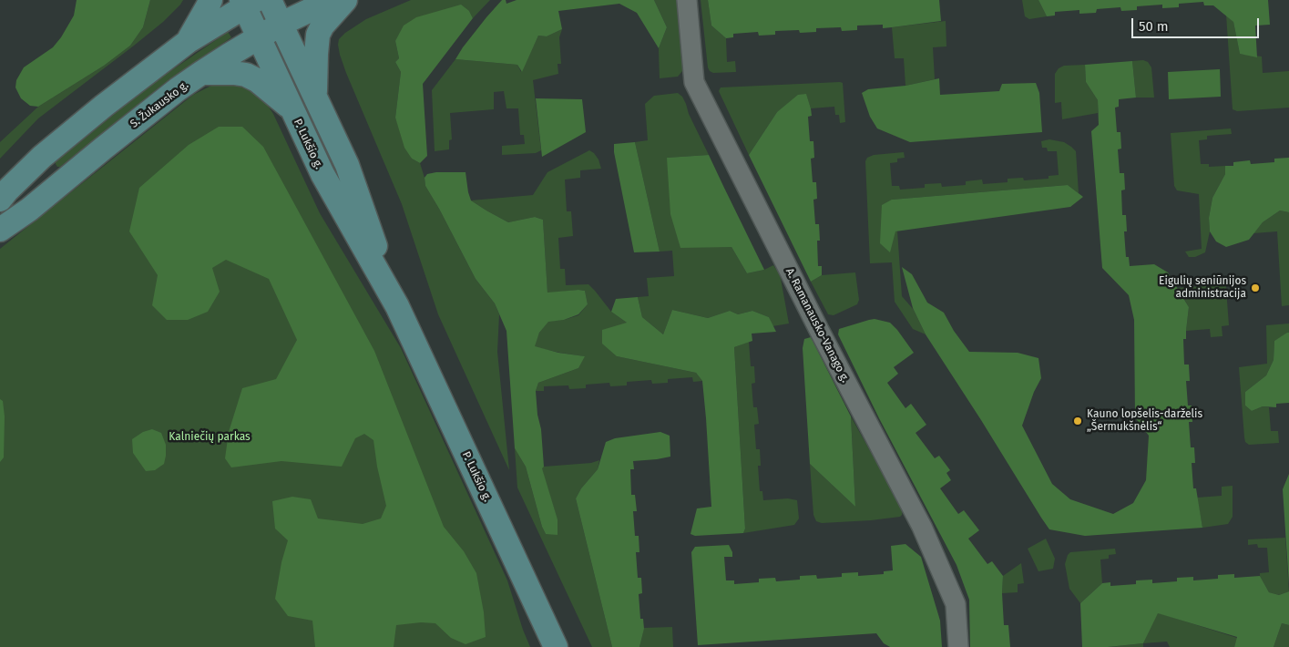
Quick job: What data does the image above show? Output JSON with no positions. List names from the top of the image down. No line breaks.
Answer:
{"streets":{"main road":["S. Žukausko g.","P. Lukšio g."],"street":["A. Ramanausko-Vanago g."]},"crossings":[["S. Žukausko g.","P. Lukšio g."]],"parks":["Kalniečių parkas"],"places":["Eigulių seniūnijos administracija","Kauno lopšelis-darželis „Šermukšnėlis“"],"scale_bar":"50 m"}
